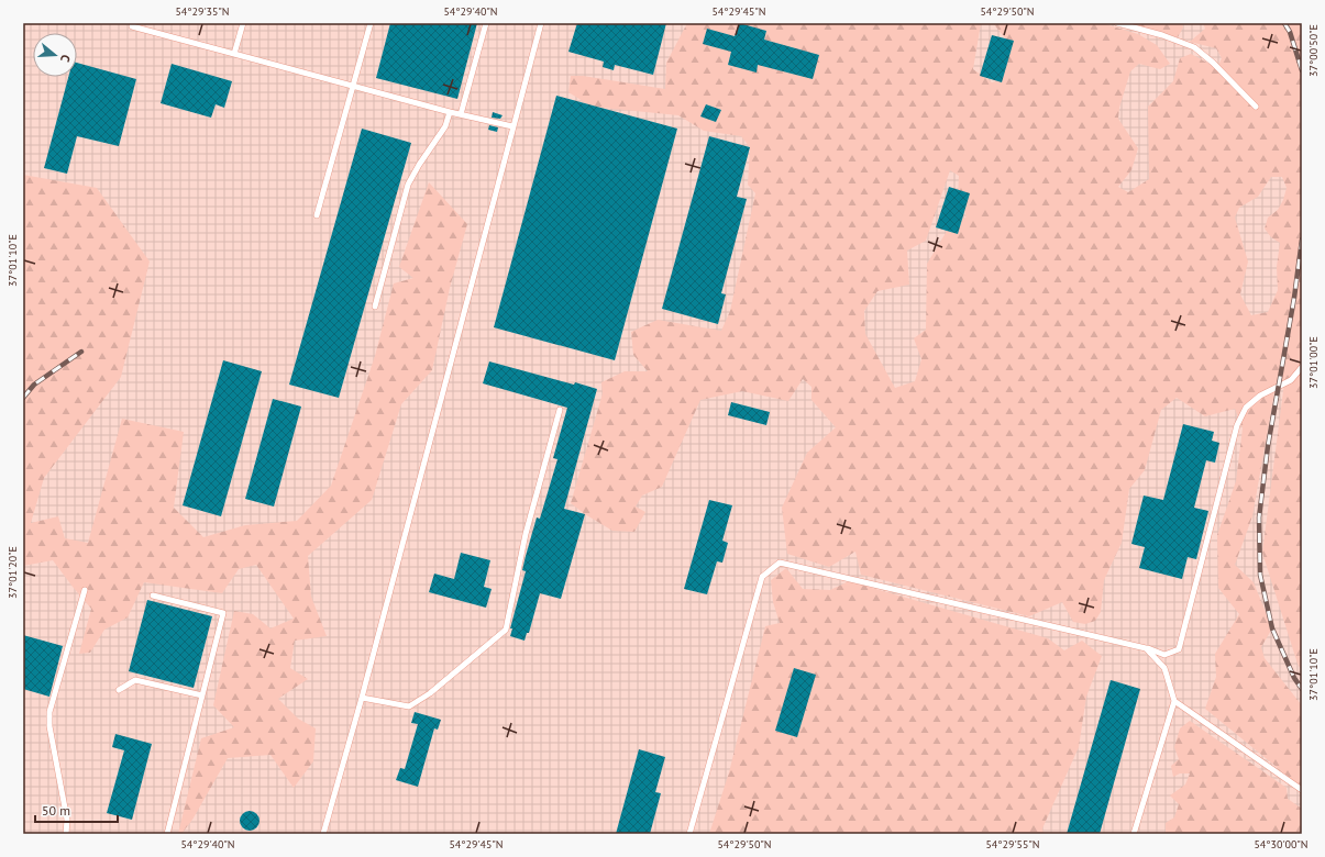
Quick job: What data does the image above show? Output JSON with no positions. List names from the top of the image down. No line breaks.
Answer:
{"scale_bar":"50 m","north":"right","coordinates":["54°29'35\"N","54°29'40\"N","54°29'45\"N","54°29'50\"N","37°00'50\"E","37°01'10\"E","37°01'00\"E","37°01'20\"E","54°29'55\"N","54°30'00\"N"]}
